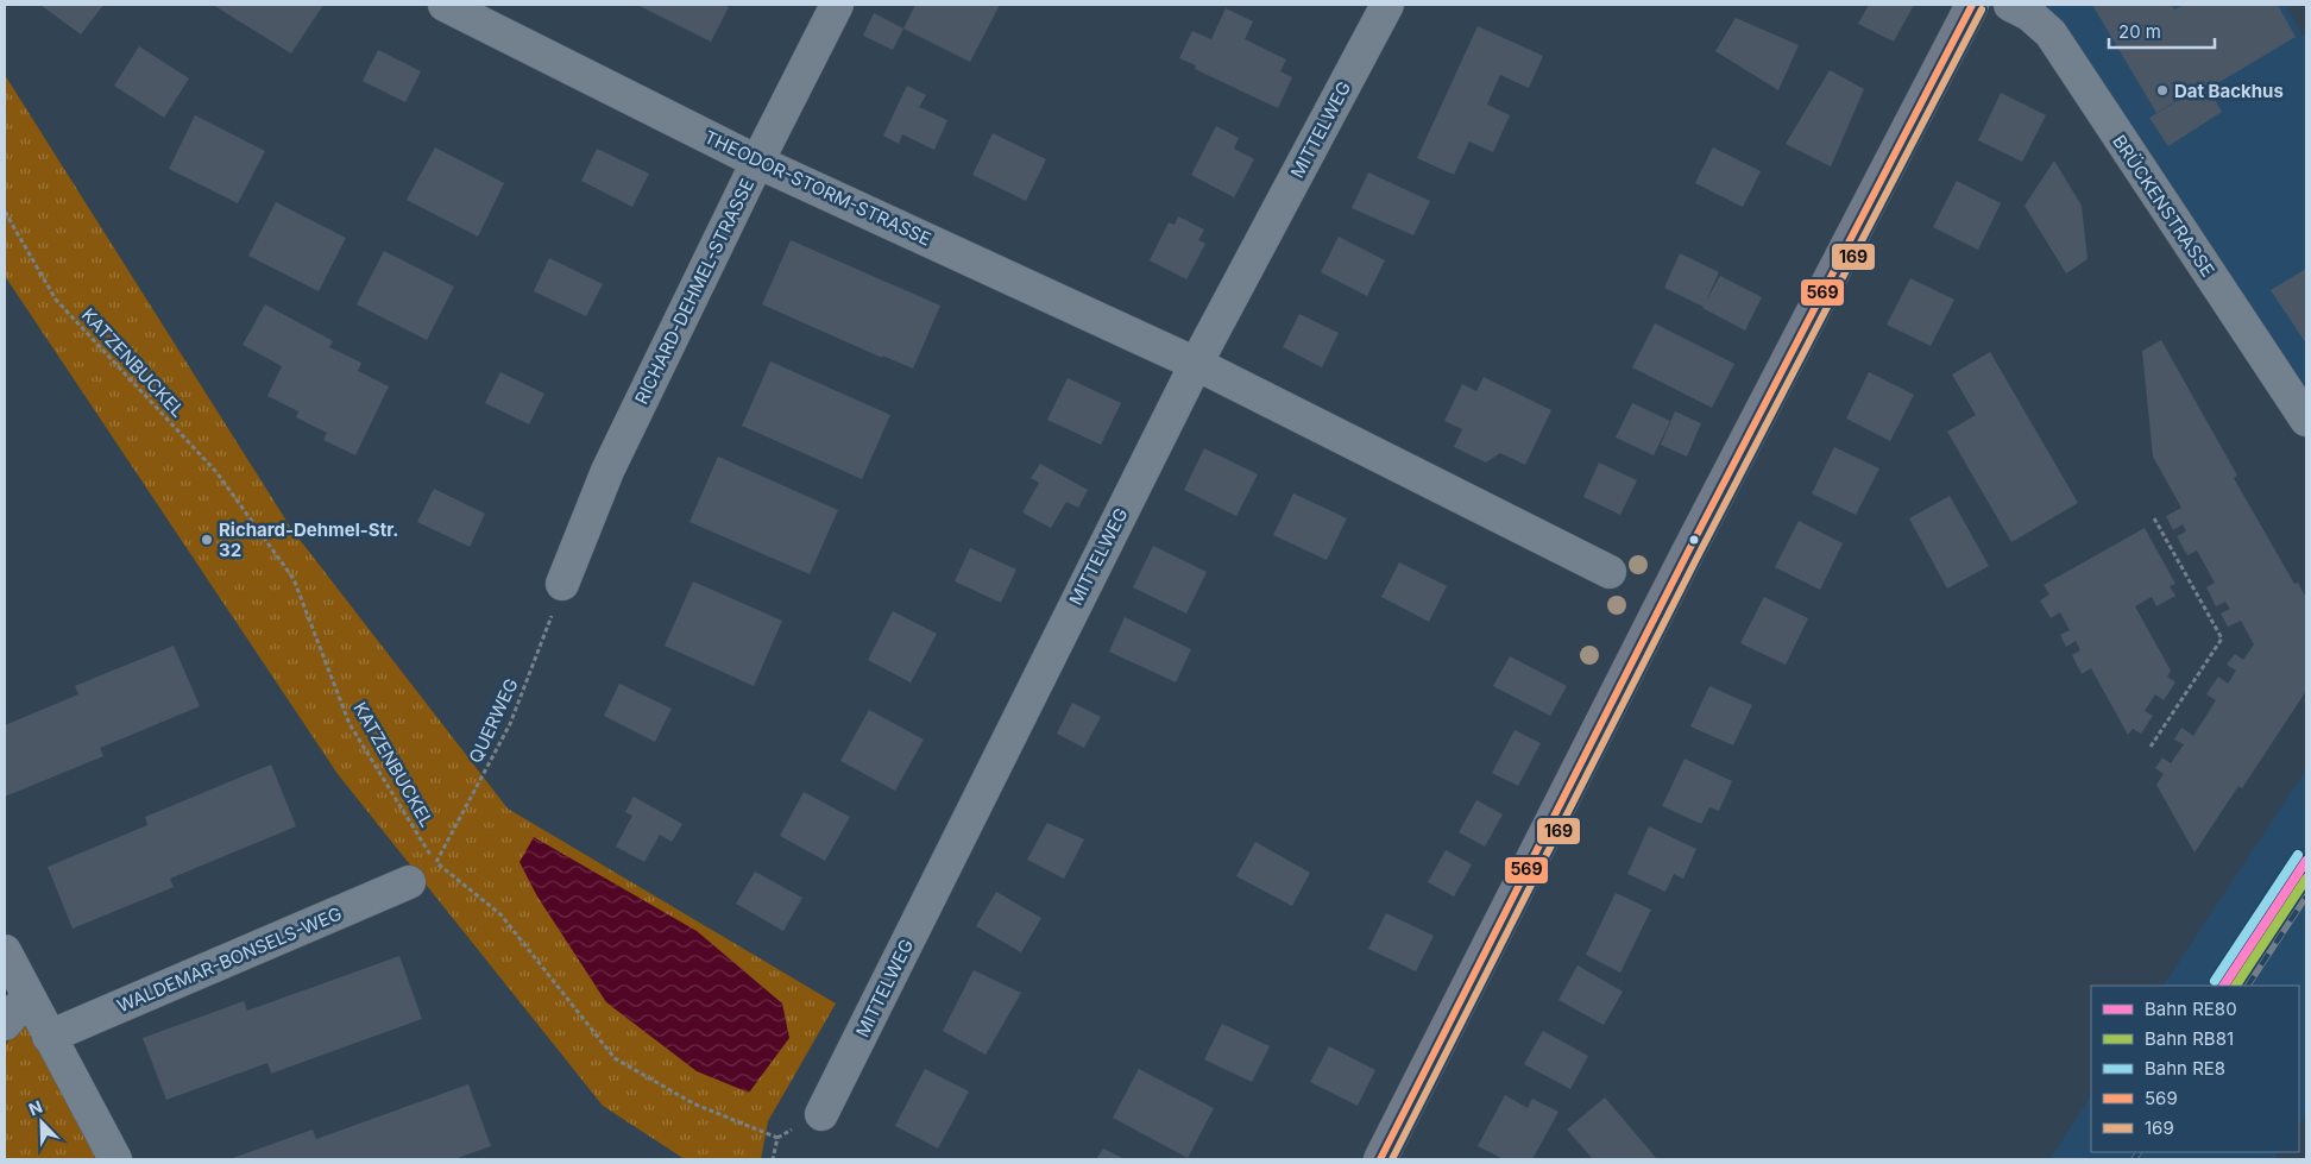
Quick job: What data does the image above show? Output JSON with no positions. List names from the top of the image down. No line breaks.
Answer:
{"streets":{"street":["MITTELWEG","THEODOR-STORM-STRASSE","BRÜCKENSTRASSE","RICHARD-DEHMEL-STRASSE","WALDEMAR-BONSELS-WEG"],"path":["KATZENBUCKEL","QUERWEG"]},"crossings":[["MITTELWEG","THEODOR-STORM-STRASSE"],["THEODOR-STORM-STRASSE","RICHARD-DEHMEL-STRASSE"],["RICHARD-DEHMEL-STRASSE","QUERWEG"],["KATZENBUCKEL","QUERWEG"]],"places":["Dat Backhus","Richard-Dehmel-Str. 32"],"lines":["transit line 569","transit line 169","rail line RE8","rail line RE80","rail line RB81"],"legend":["Bahn RE80","Bahn RB81","Bahn RE8","569","169"],"scale_bar":"20 m","north":"top left"}
